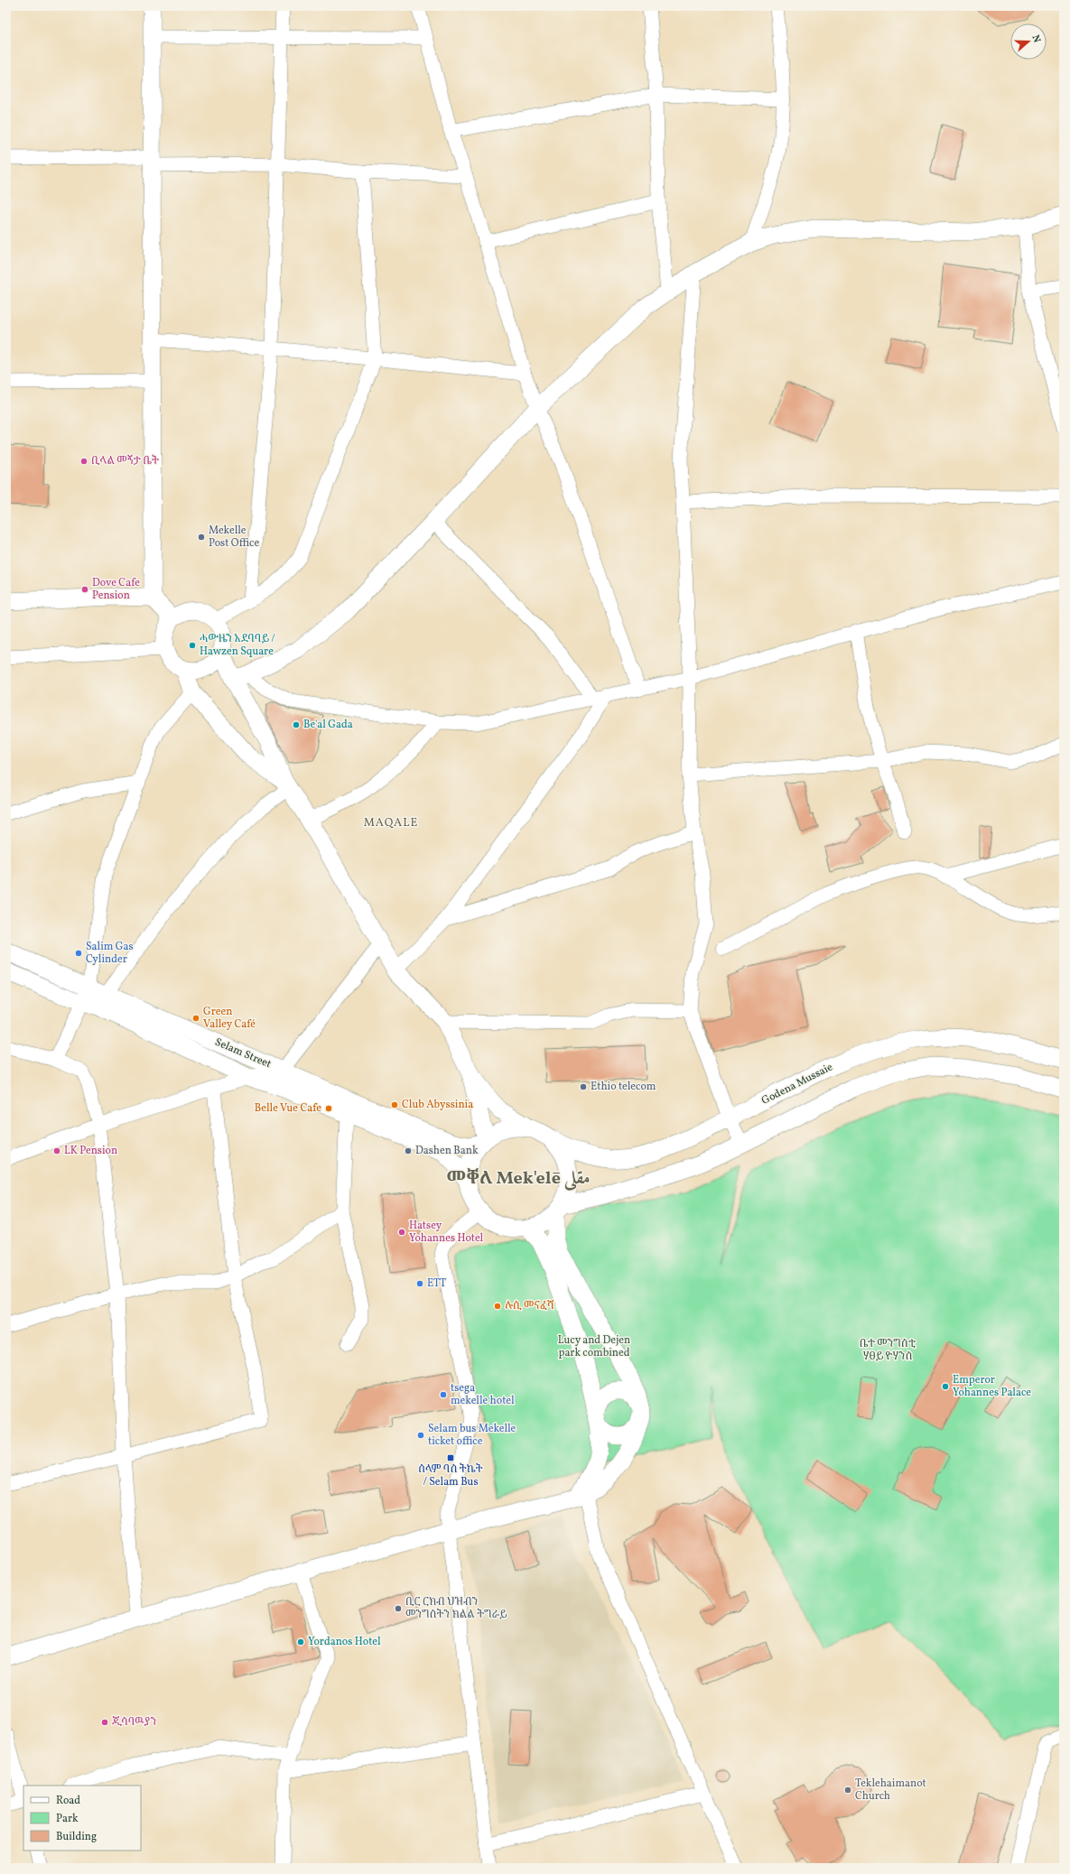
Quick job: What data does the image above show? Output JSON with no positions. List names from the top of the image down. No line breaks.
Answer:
{"streets":{"street":["Selam Street","Godena Mussaie"]},"crossings":[["Selam Street","Godena Mussaie"]],"districts":["MAQALE","መቐለ Mek'elē مقلى"],"parks":["Lucy and Dejen park combined","ቤተ መንግስቲ ሃፀይ ዮሃንስ"],"places":{"other":["ቢላል መኝታ ቤት","Mekelle Post Office","Dove Cafe Pension","ሓውዜን አደባባይ / Hawzen Square","Be'al Gada","Salim Gas Cylinder","Green Valley Café","Ethio telecom","Club Abyssinia","Belle Vue Cafe","LK Pension","Dashen Bank","Hatsey Yohannes Hotel","ETT","ሉሲ መናፈሻ","Emperor Yohannes Palace","tsega mekelle hotel","Selam bus Mekelle ticket office","ቢር ርክብ ህዝብን መንግስትን ክልል ትግራይ","Yordanos Hotel","ጂሳባዉያን","Teklehaimanot Church"],"transit":["ሰላም ባስ ትኬት / Selam Bus"]},"legend":["Road","Park","Building"],"north":"right"}
